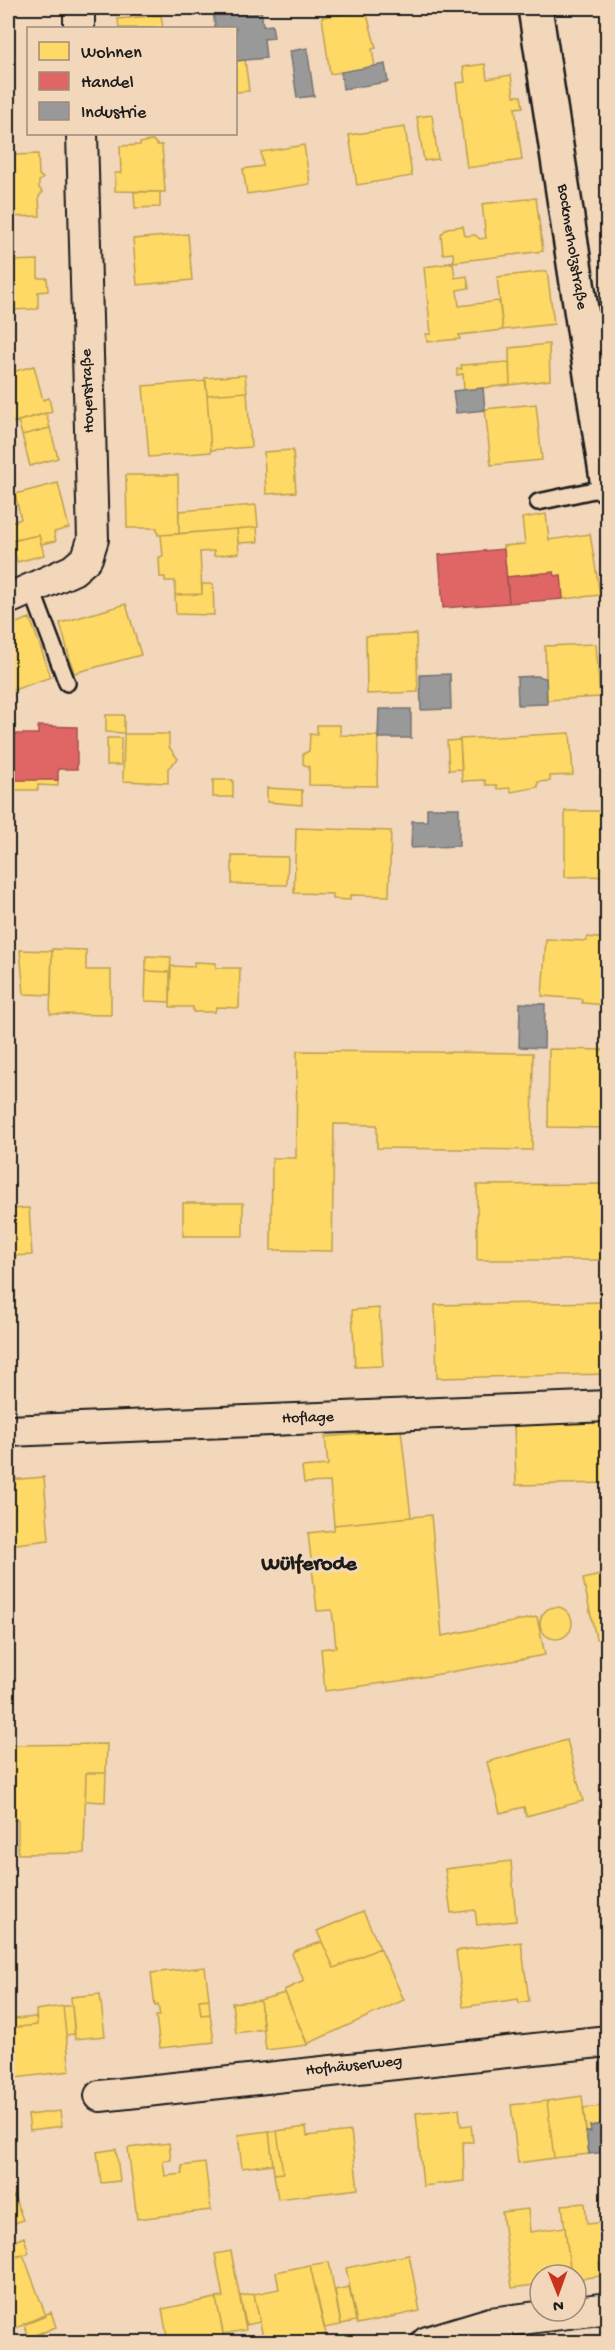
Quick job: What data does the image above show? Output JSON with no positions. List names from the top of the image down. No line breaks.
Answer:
{"streets":{"main road":["Bockmerholzstraße"],"street":["Hoyerstraße","Hoflage","Hofhäuserweg"]},"districts":["Wülferode"],"legend":["Wohnen","Handel","Industrie"],"north":"bottom"}
